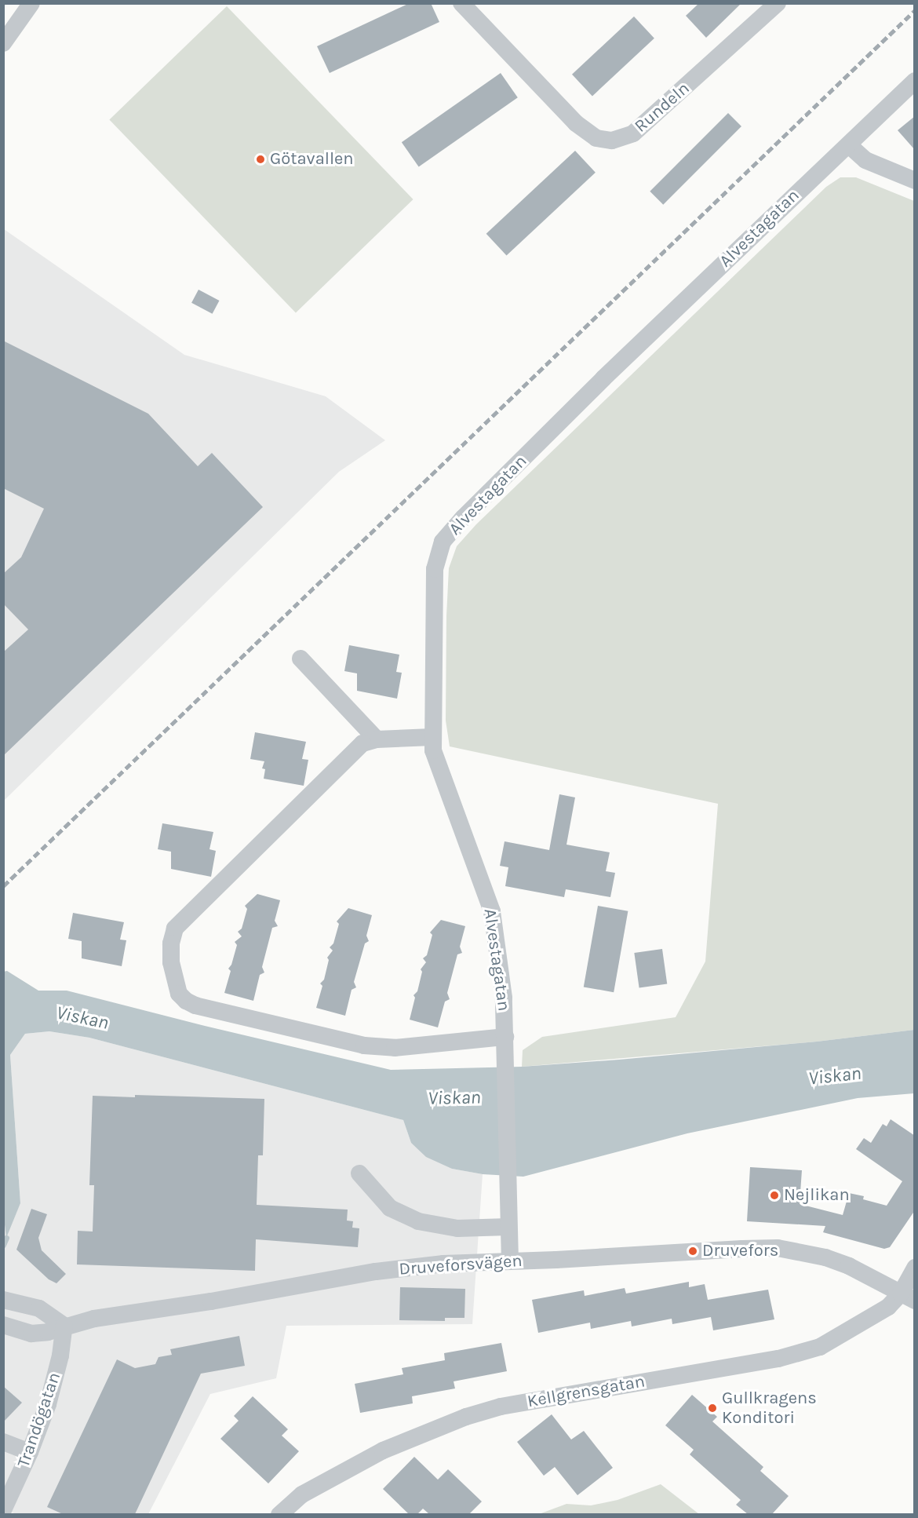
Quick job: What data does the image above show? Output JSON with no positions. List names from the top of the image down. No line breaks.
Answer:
{"streets":{"street":["Rundeln","Alvestagatan","Druveforsvägen","Kellgrensgatan","Trandögatan"]},"crossings":[["Druveforsvägen","Kellgrensgatan"],["Druveforsvägen","Trandögatan"]],"water":["Viskan"],"places":["Götavallen","Nejlikan","Druvefors","Gullkragens Konditori"]}
